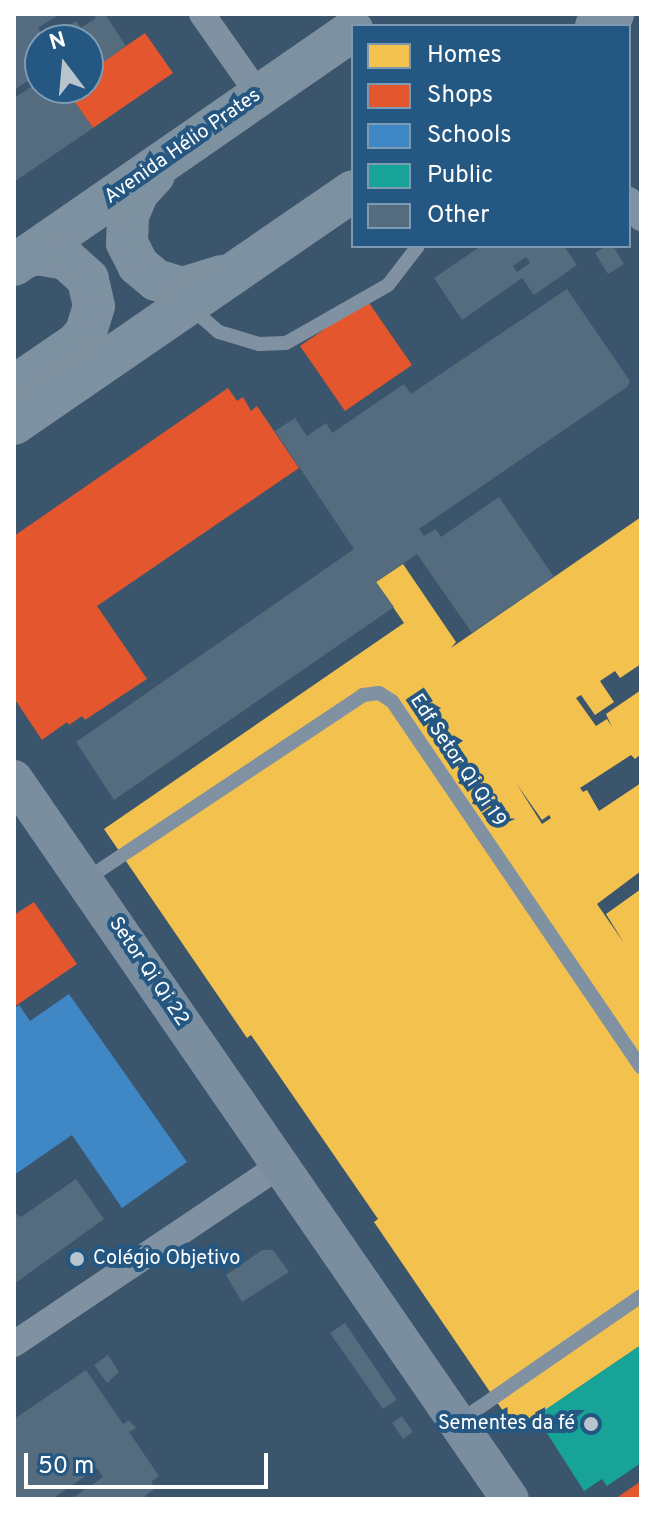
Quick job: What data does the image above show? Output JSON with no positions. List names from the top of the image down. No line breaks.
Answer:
{"streets":{"main road":["Avenida Hélio Prates"],"street":["Setor Qi Qi 22"],"lane":["Edf Setor Qi Qi 19"]},"crossings":[["Edf Setor Qi Qi 19","Setor Qi Qi 22"]],"places":["Colégio Objetivo","Sementes da fé"],"legend":["Homes","Shops","Schools","Public","Other"],"scale_bar":"50 m","north":"top"}
